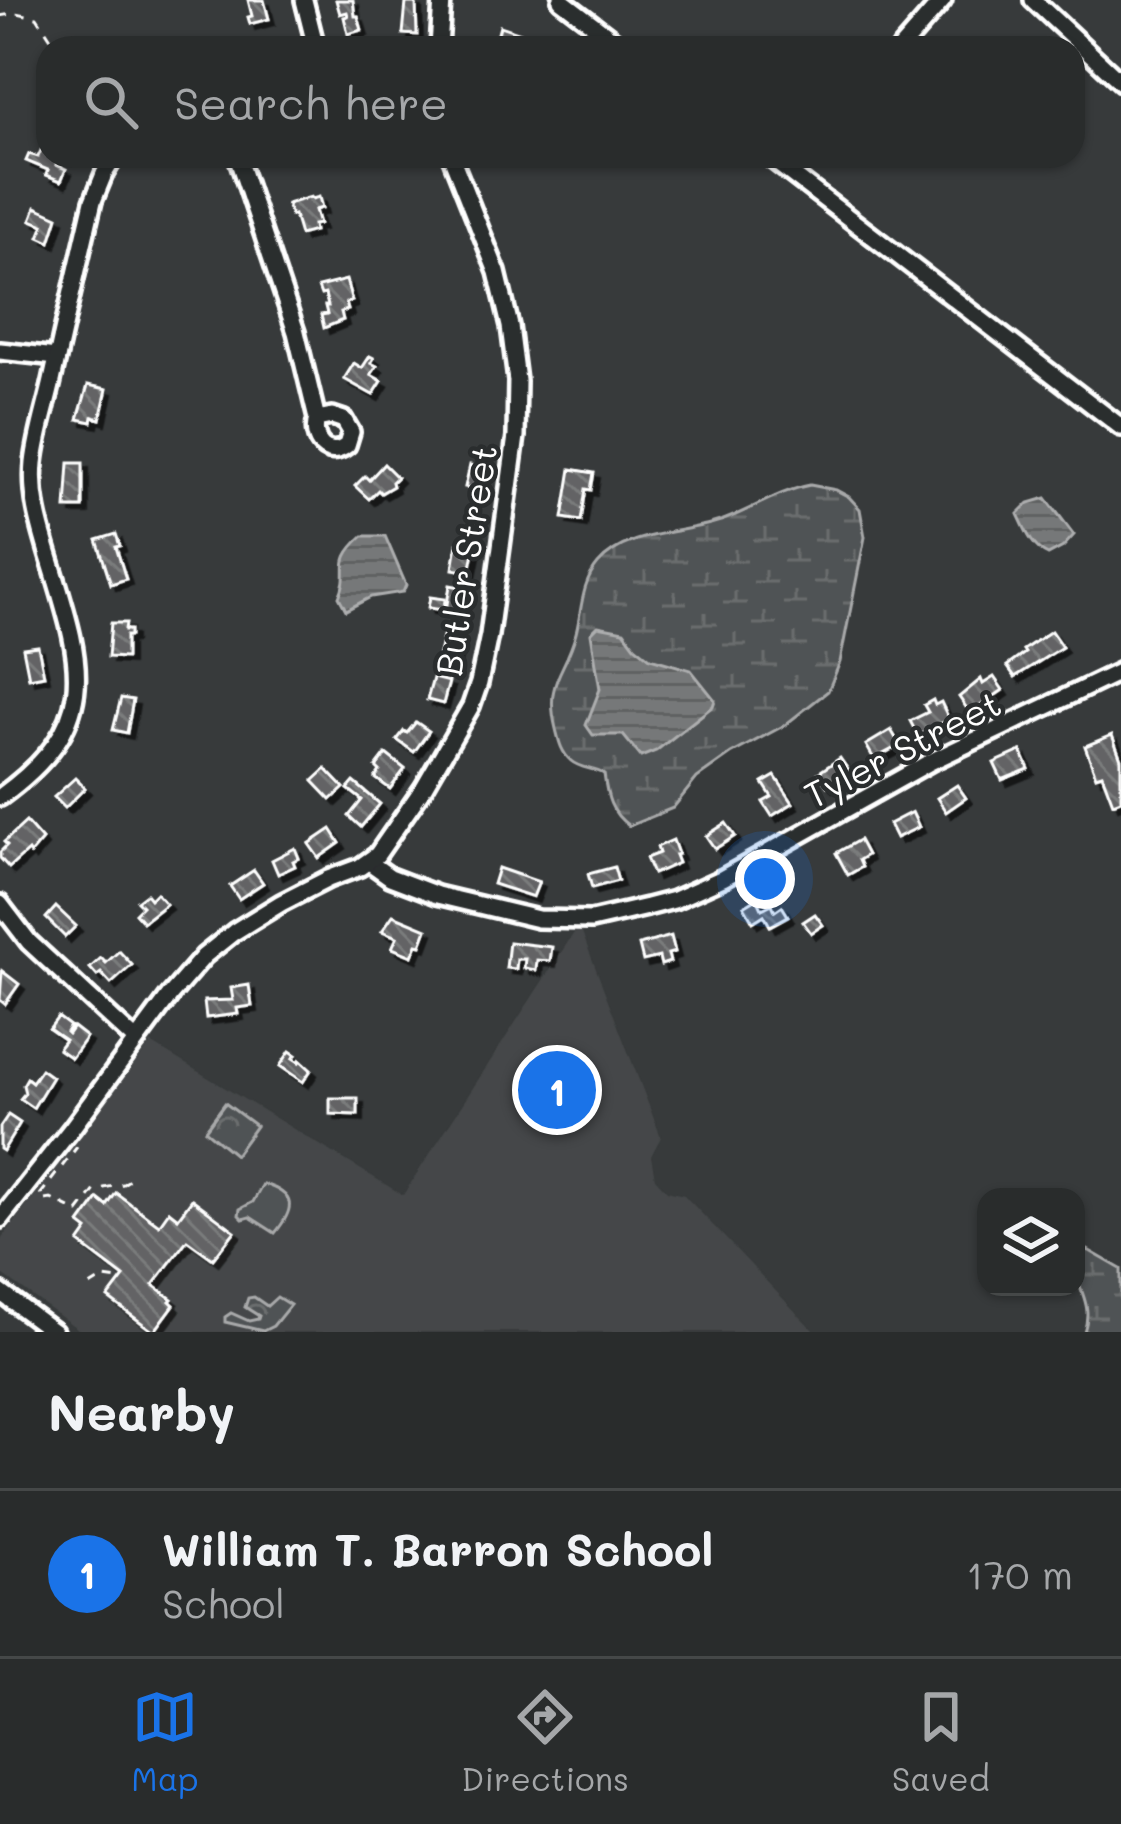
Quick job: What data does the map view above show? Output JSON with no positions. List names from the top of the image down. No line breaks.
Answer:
{"streets":{"street":["Butler Street","Tyler Street"]},"crossings":[["Butler Street","Tyler Street"]],"page":{"search":"Search here","pins":"1","heading":"Nearby","list":[{"mark":"1","name":"William T. Barron School","note":"School","value":"170 m"}],"nav":["Map","Directions","Saved"]}}
